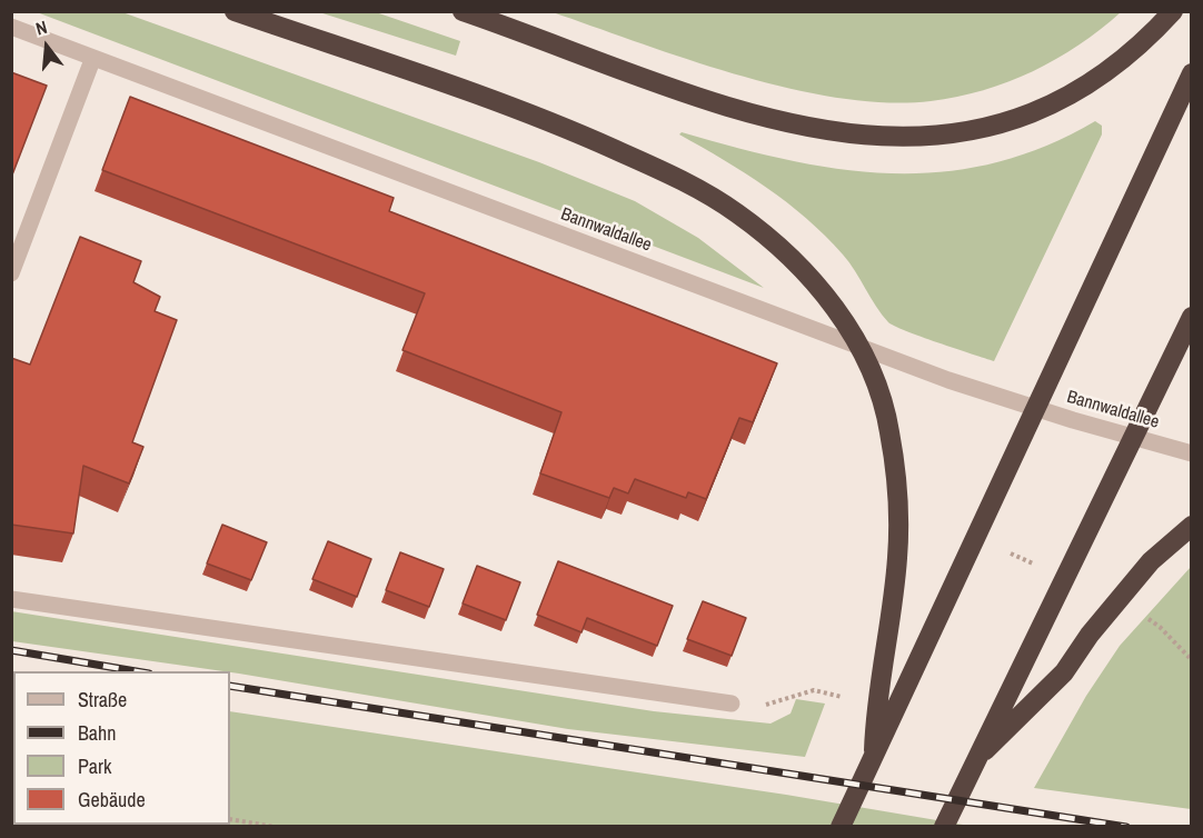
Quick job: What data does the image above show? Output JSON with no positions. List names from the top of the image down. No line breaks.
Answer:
{"streets":{"street":["Bannwaldallee"]},"legend":["Straße","Bahn","Park","Gebäude"],"north":"top"}
